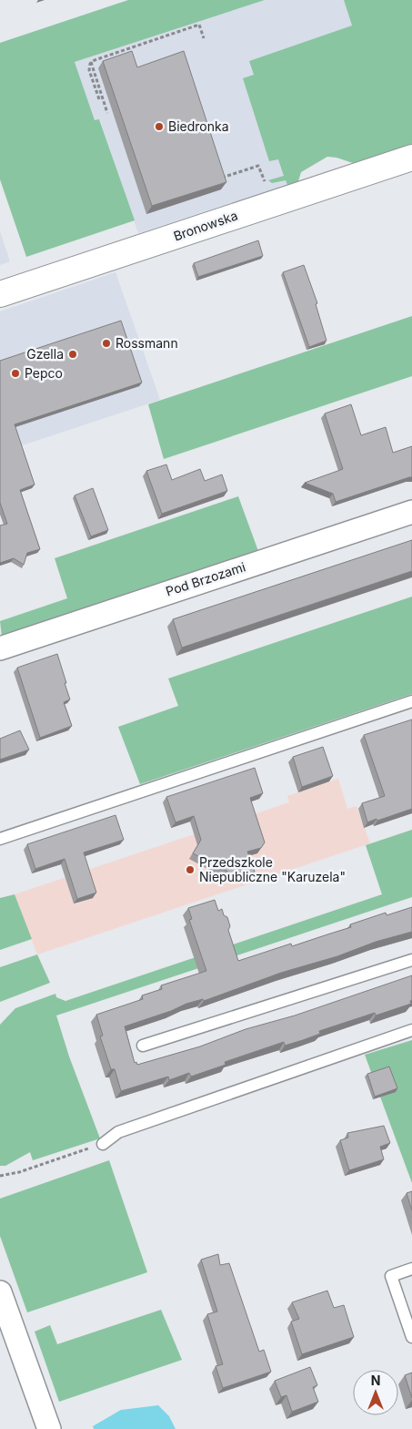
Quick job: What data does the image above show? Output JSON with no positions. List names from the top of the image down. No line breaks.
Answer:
{"streets":{"street":["Bronowska","Pod Brzozami"]},"places":["Biedronka","Rossmann","Gzella","Pepco","Przedszkole Niepubliczne \"Karuzela\""],"north":"top"}
